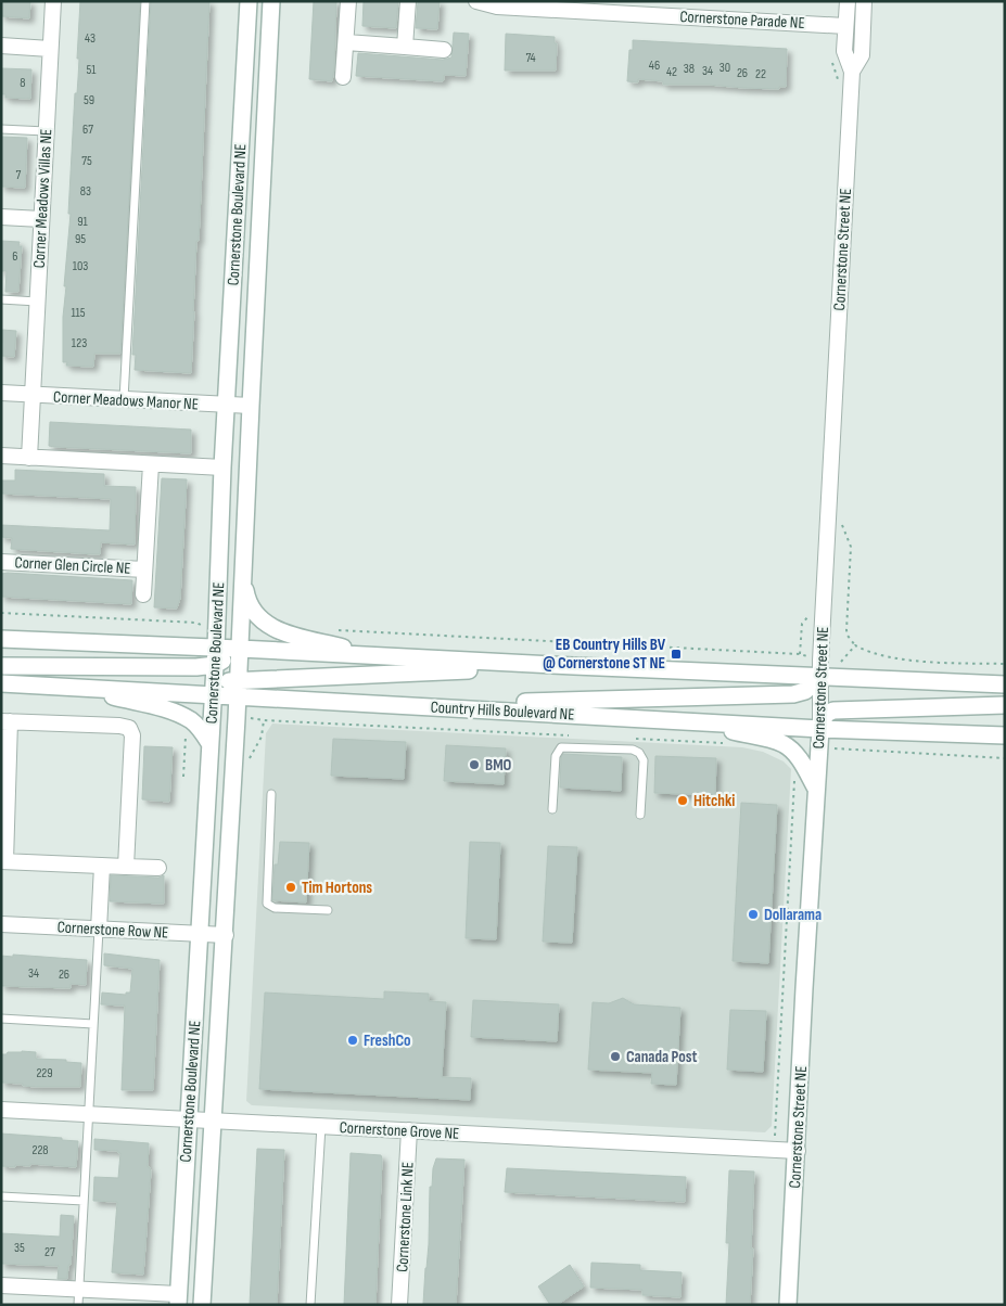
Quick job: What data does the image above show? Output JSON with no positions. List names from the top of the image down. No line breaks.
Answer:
{"streets":{"main road":["Cornerstone Boulevard NE","Cornerstone Street NE","Country Hills Boulevard NE"],"street":["Cornerstone Parade NE","Corner Meadows Villas NE","Corner Meadows Manor NE","Corner Glen Circle NE","Cornerstone Row NE","Cornerstone Grove NE","Cornerstone Link NE"]},"crossings":[["Corner Meadows Villas NE","Corner Meadows Manor NE"],["Cornerstone Boulevard NE","Corner Meadows Manor NE"],["Cornerstone Boulevard NE","Country Hills Boulevard NE"],["Cornerstone Boulevard NE","Cornerstone Row NE"],["Cornerstone Boulevard NE","Cornerstone Grove NE"],["Cornerstone Street NE","Country Hills Boulevard NE"],["Cornerstone Street NE","Cornerstone Grove NE"],["Cornerstone Grove NE","Cornerstone Link NE"]],"places":{"transit":["EB Country Hills BV @ Cornerstone ST NE"],"other":["BMO","Hitchki","Tim Hortons","Dollarama","FreshCo","Canada Post"]},"house_numbers":["43","74","46","30","38","51","34","42","26","22","8","59","67","75","7","83","91","95","6","103","115","123","34","26","229","228","35","27"]}
